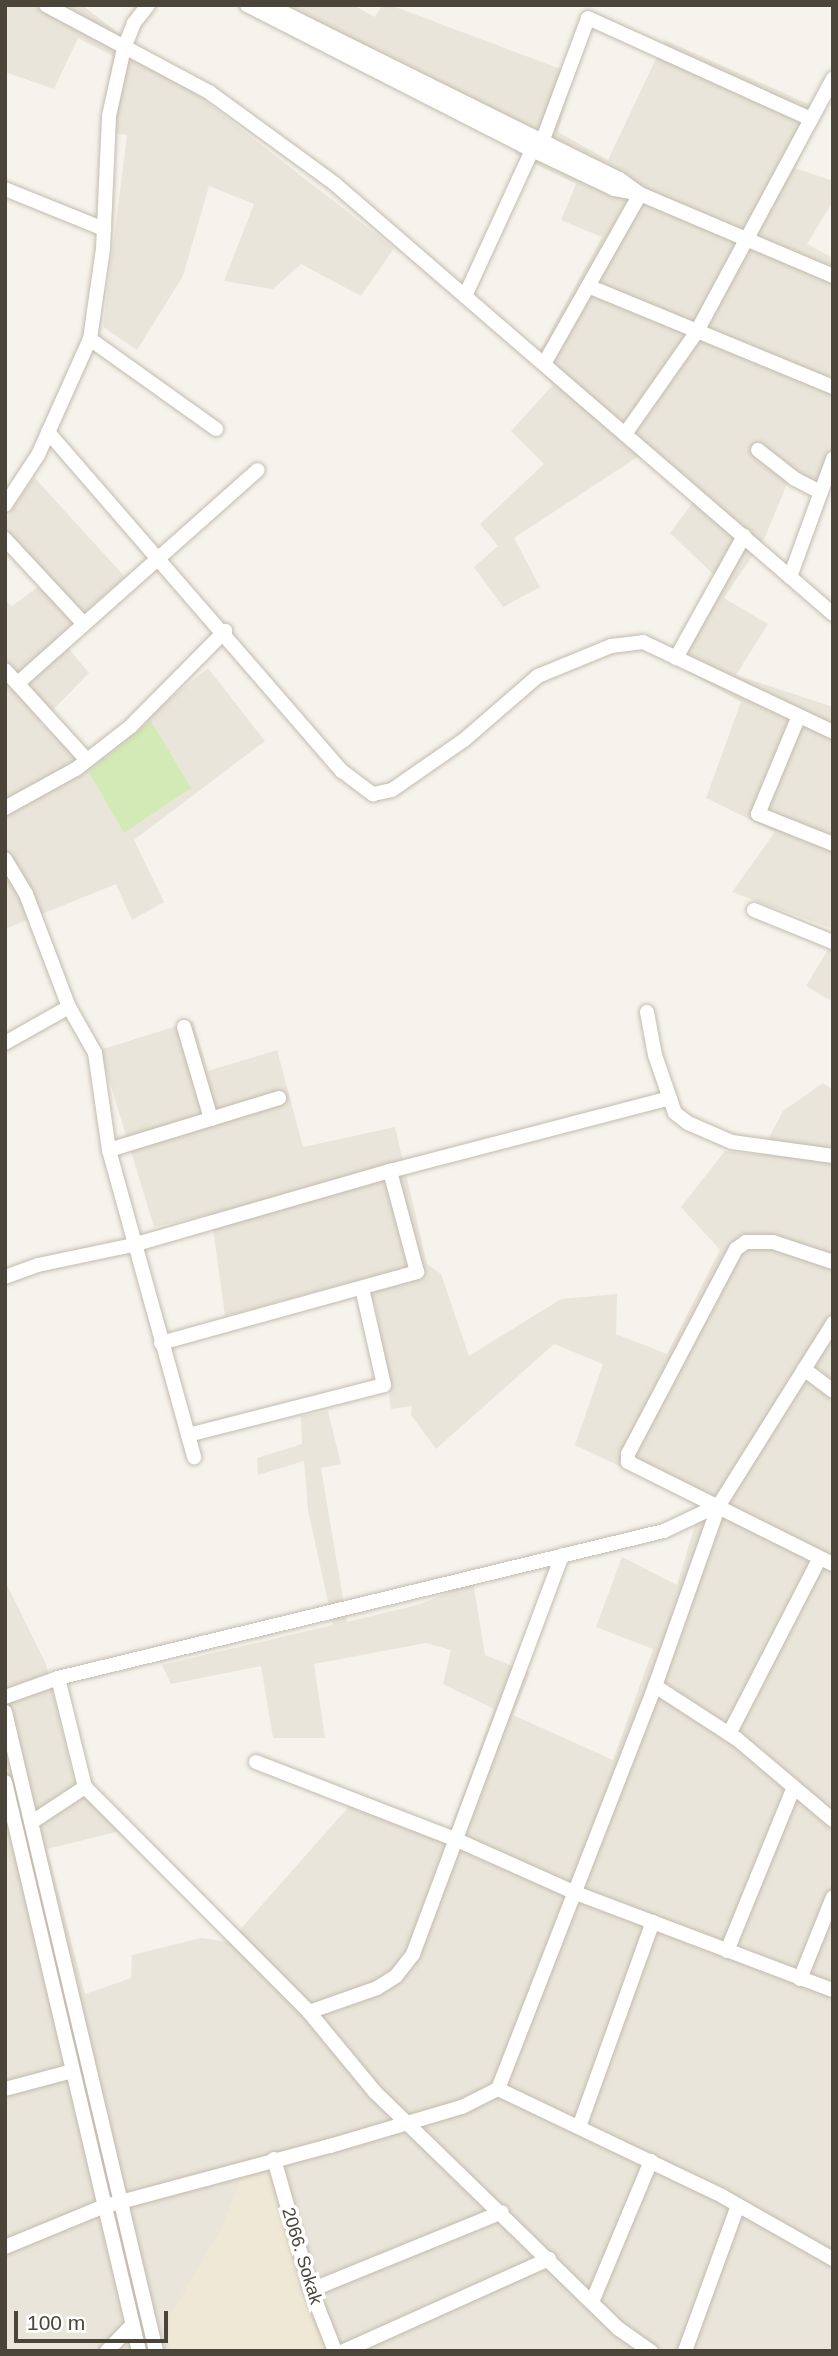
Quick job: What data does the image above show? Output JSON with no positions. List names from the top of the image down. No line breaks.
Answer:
{"streets":{"street":["2066. Sokak"]},"scale_bar":"100 m"}
